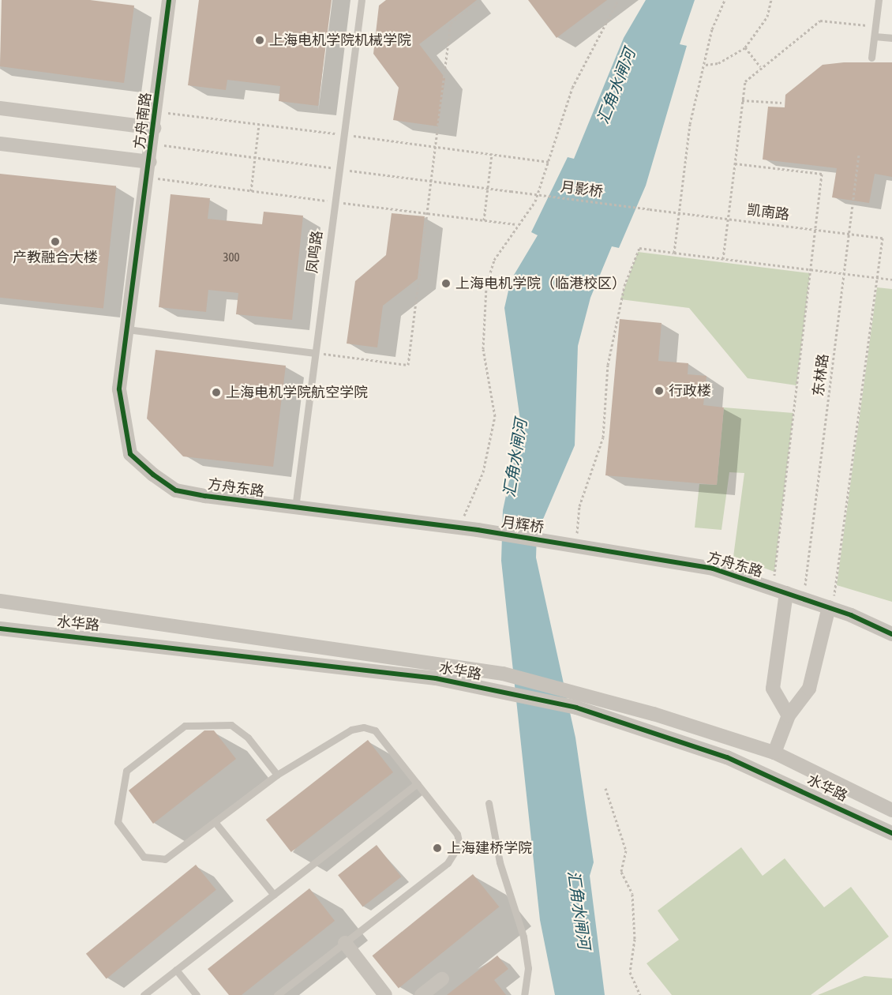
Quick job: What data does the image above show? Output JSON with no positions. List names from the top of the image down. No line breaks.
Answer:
{"streets":{"street":["方舟南路","方舟东路","月辉桥","水华路"],"lane":["凤鸣路"],"path":["月影桥","凯南路","东林路"]},"crossings":[["方舟南路","方舟东路"],["月影桥","凯南路"],["凯南路","东林路"],["凤鸣路","方舟东路"],["东林路","方舟东路"],["方舟东路","月辉桥"]],"water":["汇角水闸河"],"places":["上海电机学院机械学院","产教融合大楼","上海电机学院（临港校区）","行政楼","上海电机学院航空学院","上海建桥学院"],"house_numbers":["300"]}
